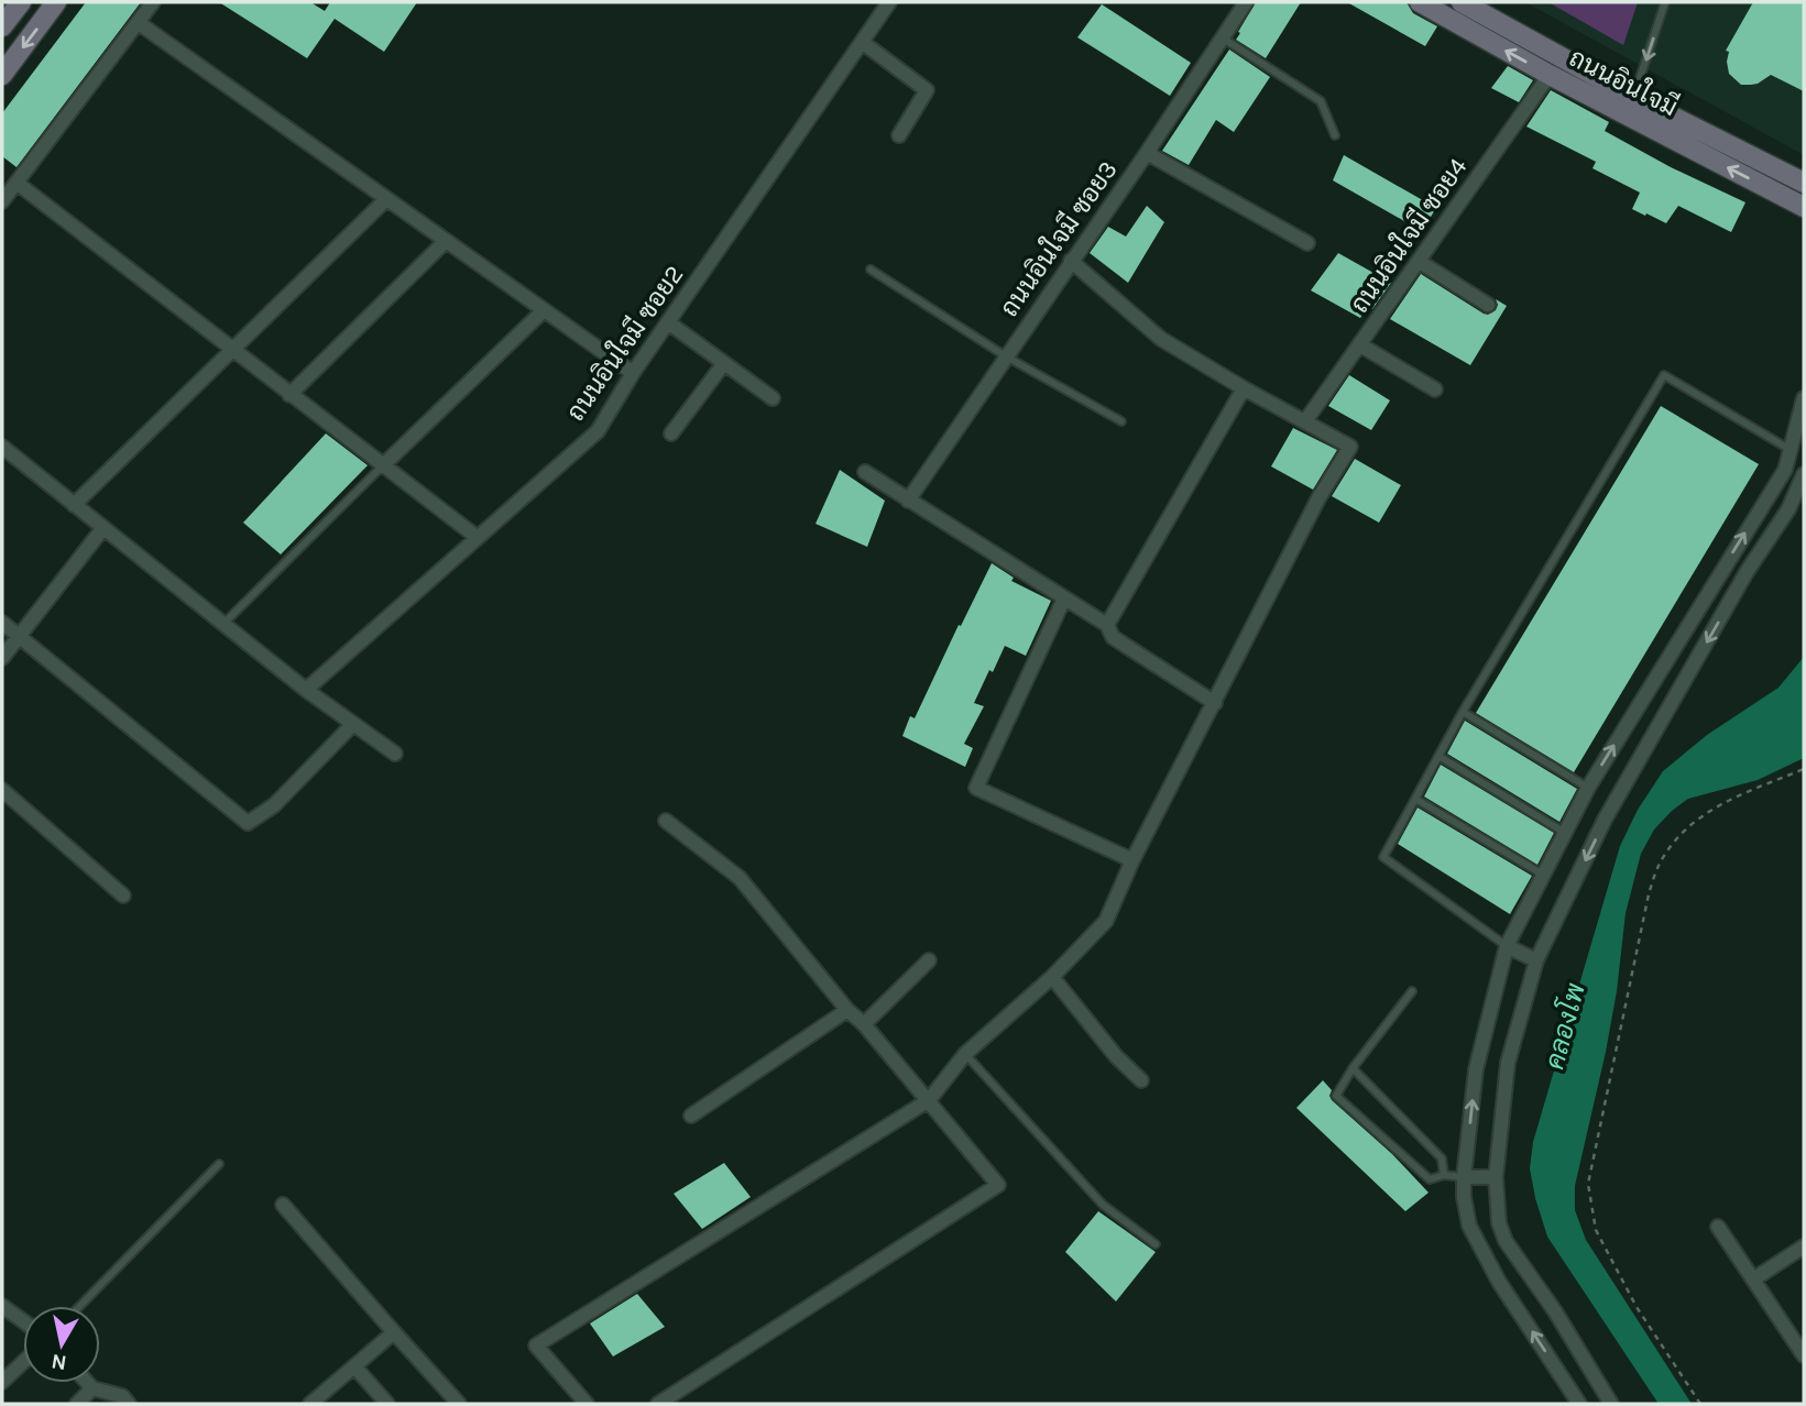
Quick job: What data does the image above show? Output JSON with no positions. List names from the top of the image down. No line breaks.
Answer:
{"streets":{"main road":["ถนนอินใจมี"],"street":["ถนนอินใจมี ซอย4","ถนนอินใจมี ซอย3","ถนนอินใจมี ซอย2"]},"crossings":[["ถนนอินใจมี","ถนนอินใจมี ซอย4"]],"water":["คลองโพ"],"north":"bottom"}
